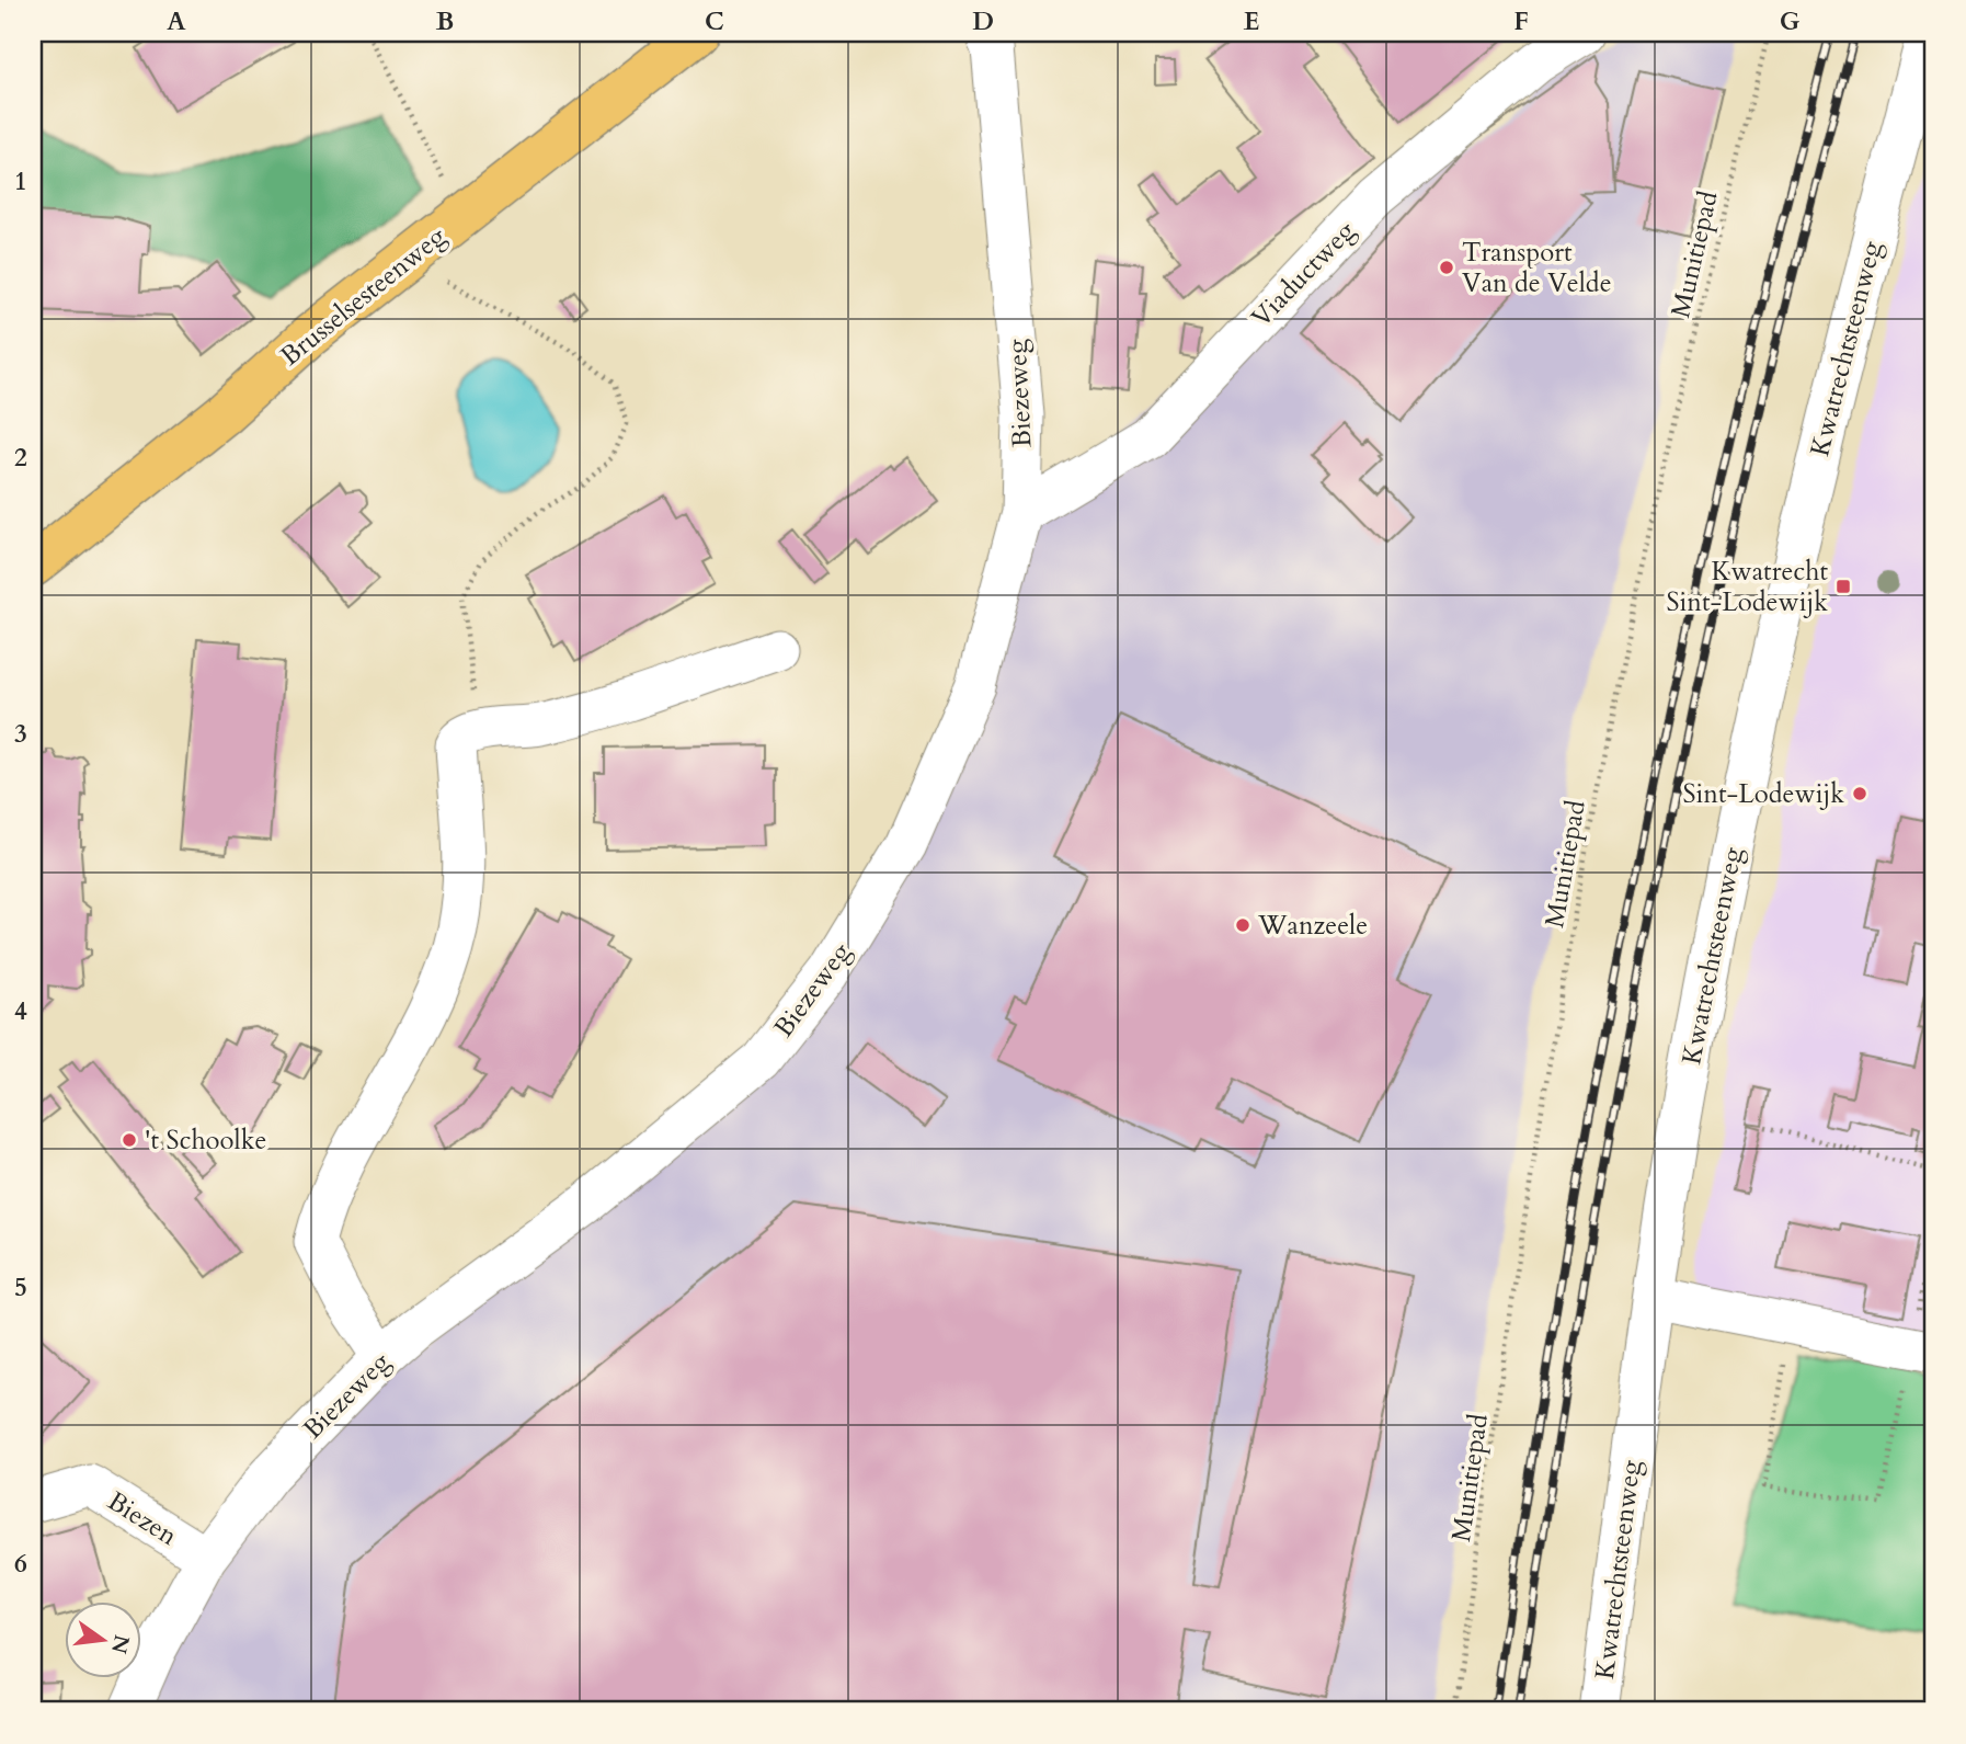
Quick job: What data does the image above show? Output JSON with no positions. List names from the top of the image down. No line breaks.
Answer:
{"streets":{"main road":["Brusselsesteenweg"],"street":["Viaductweg","Kwatrechtsteenweg","Biezeweg","Biezen"],"path":["Munitiepad"]},"crossings":[["Viaductweg","Biezeweg"],["Biezeweg","Biezen"]],"places":{"other":["Transport Van de Velde","Sint-Lodewijk","Wanzeele","'t Schoolke"],"transit":["Kwatrecht Sint-Lodewijk"]},"north":"right","grid":{"columns":["A","B","C","D","E","F","G"],"rows":["1","2","3","4","5","6"]}}
